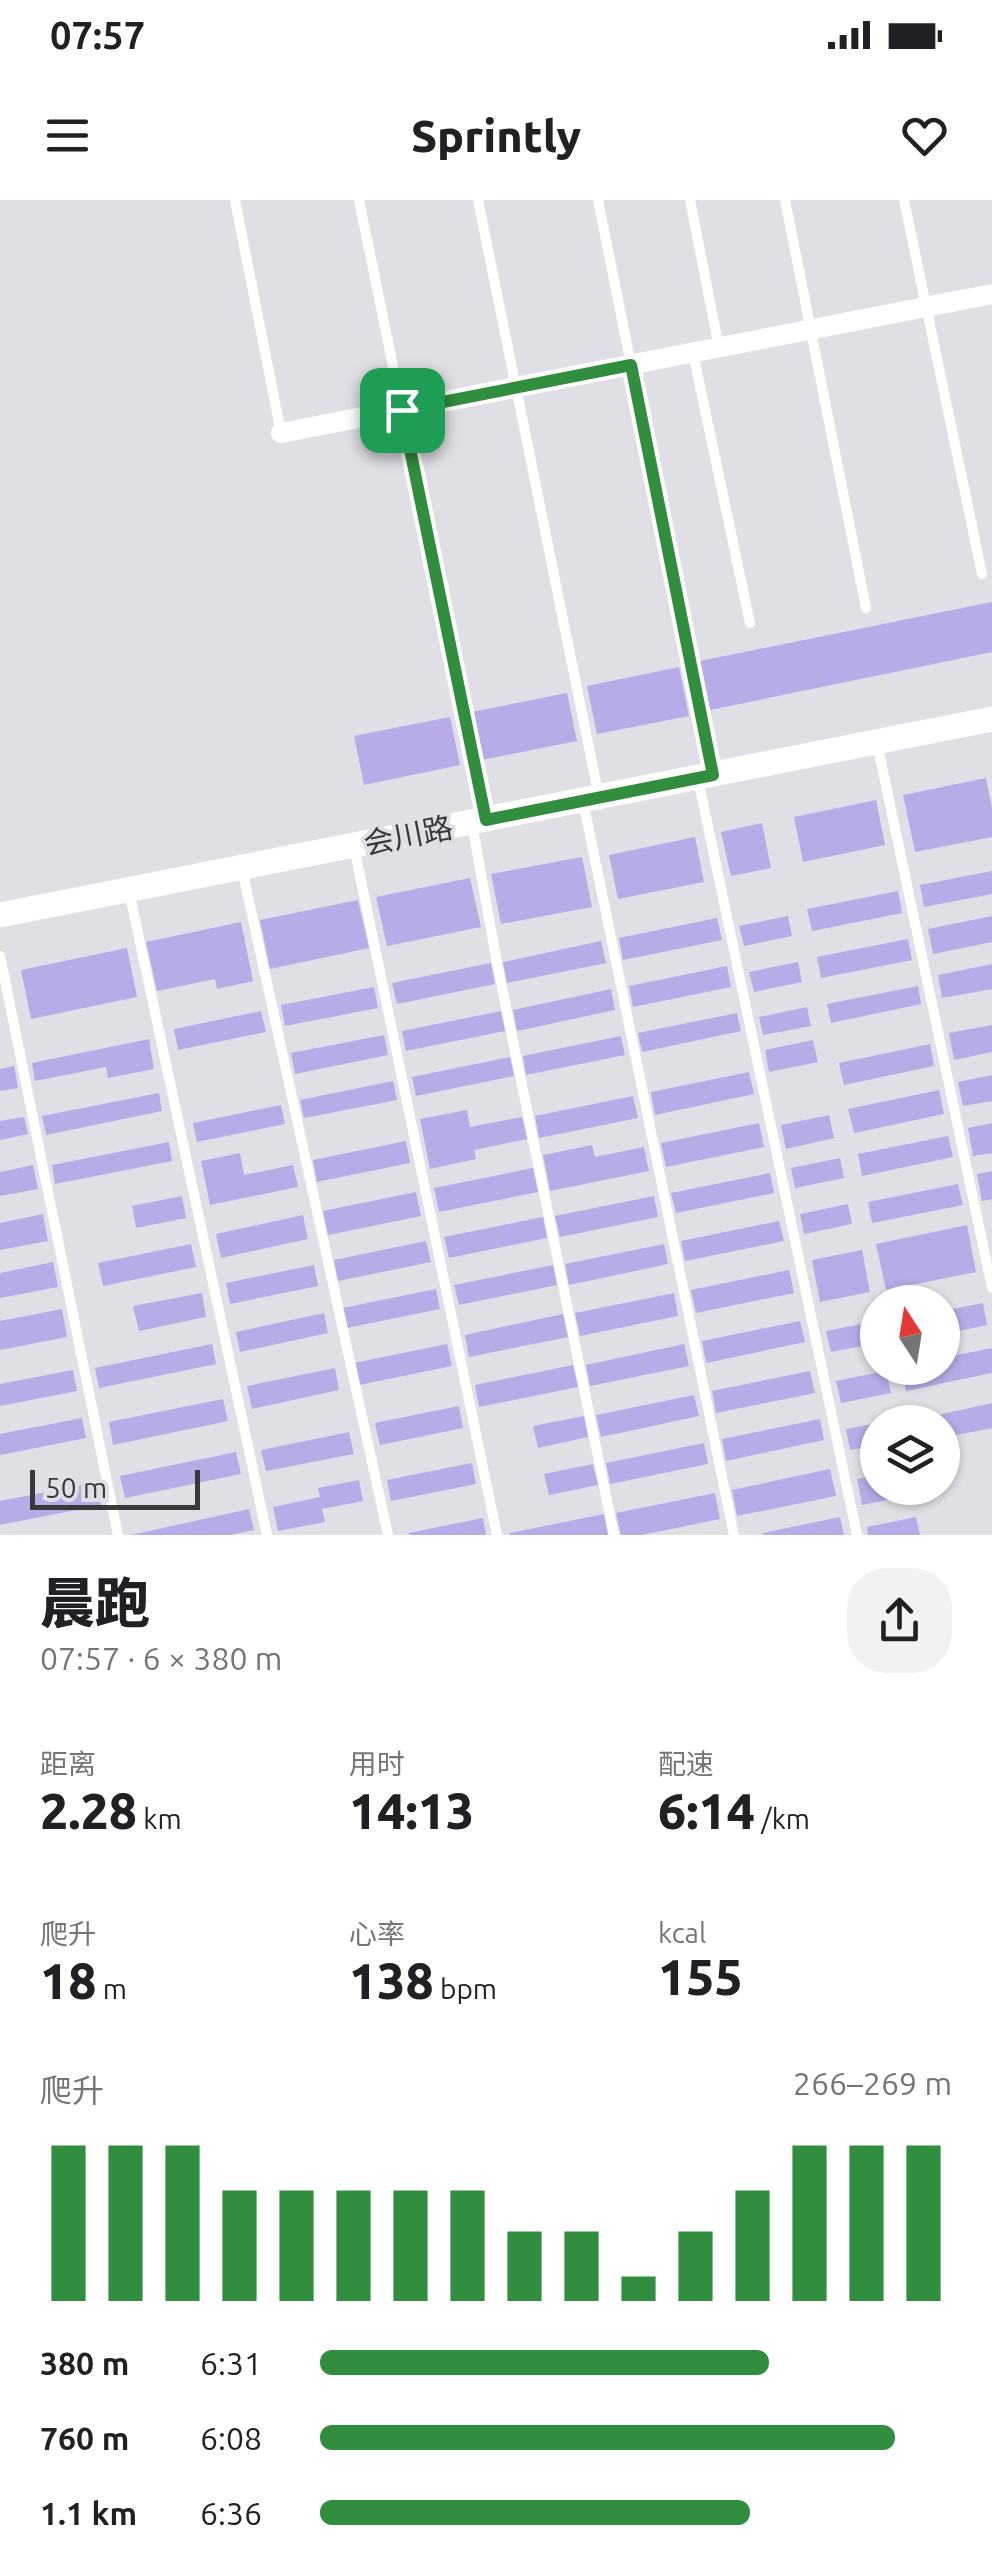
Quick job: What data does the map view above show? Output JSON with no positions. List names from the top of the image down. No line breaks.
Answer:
{"streets":{"street":["会川路"]},"scale_bar":"50 m","north":"top","page":{"status":"07:57","header":"Sprintly","scale":"50 m","heading":["晨跑","07:57 · 6 × 380 m"],"stats":[["距离","2.28 km"],["用时","14:13"],["配速","6:14 /km"],["爬升","18 m"],["心率","138 bpm"],["kcal","155"]],"chart":["爬升","266–269 m"],"list":[{"name":"380 m","note":"6:31"},{"name":"760 m","note":"6:08"},{"name":"1.1 km","note":"6:36"}]}}
